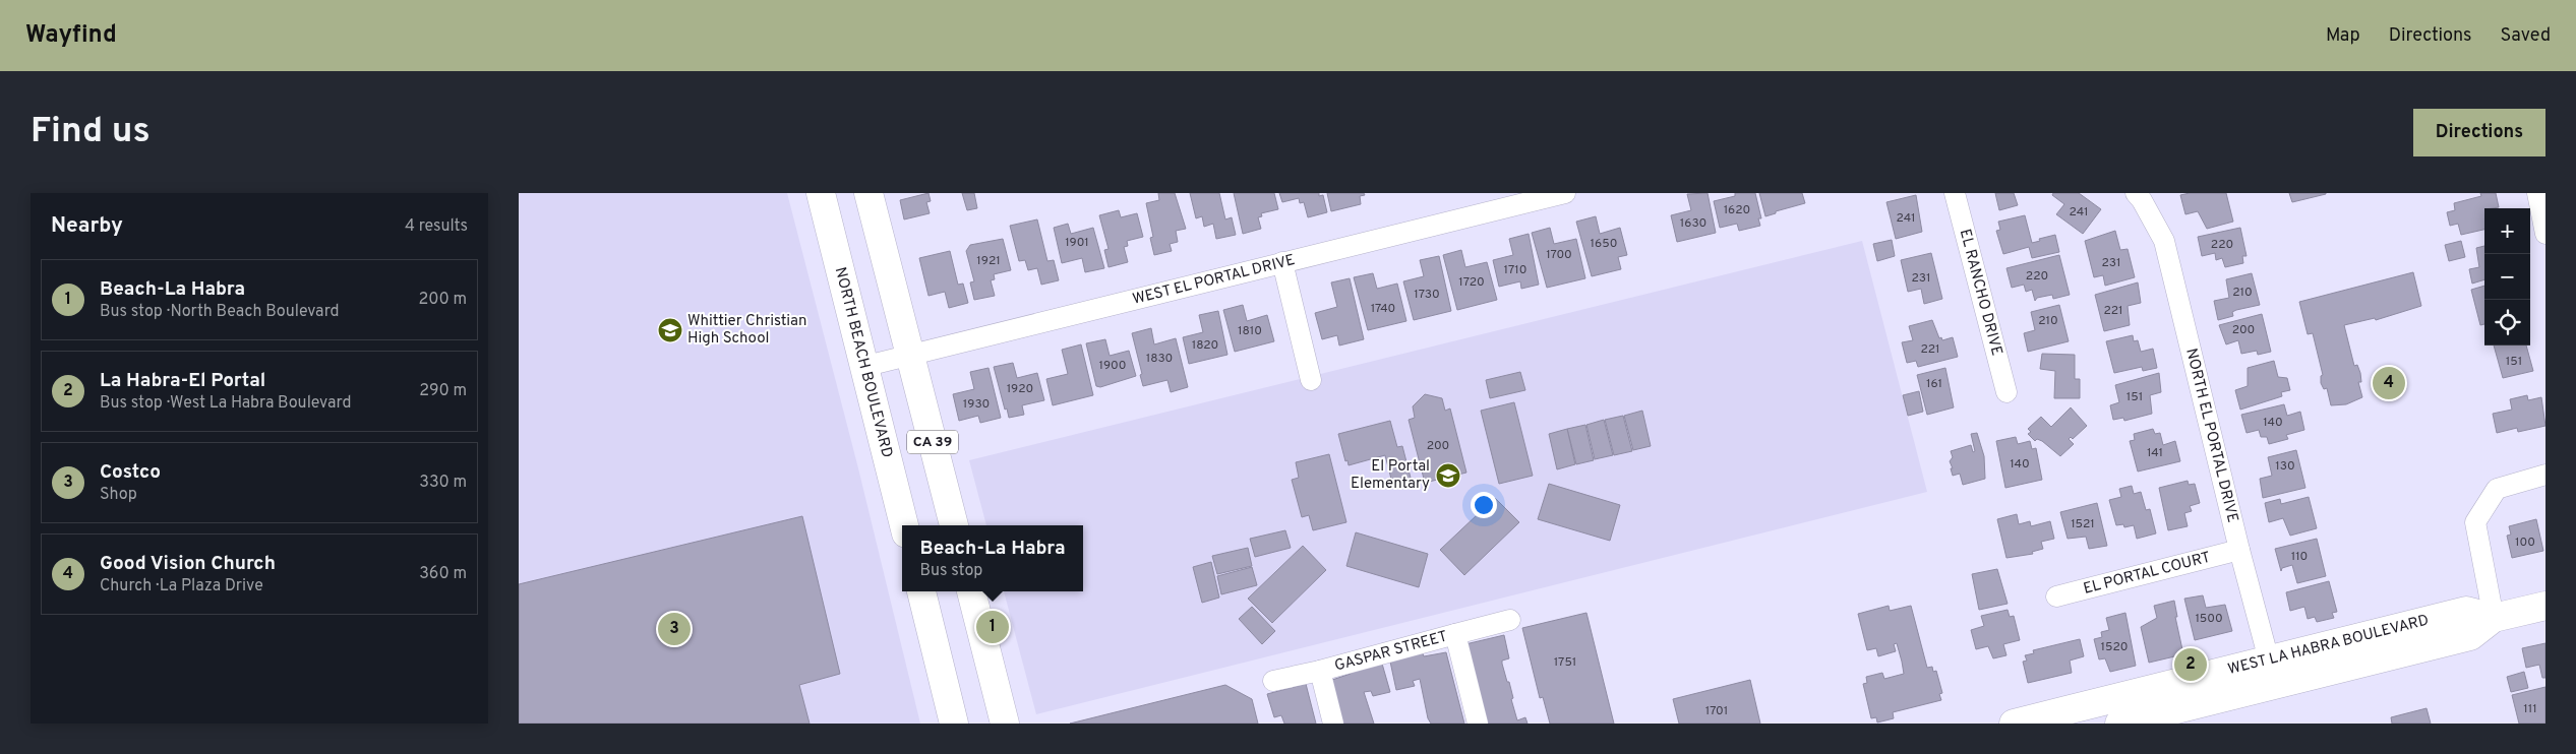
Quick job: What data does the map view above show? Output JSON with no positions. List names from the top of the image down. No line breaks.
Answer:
{"streets":{"main road":["NORTH BEACH BOULEVARD","CA 39","WEST LA HABRA BOULEVARD"],"street":["WEST EL PORTAL DRIVE","EL RANCHO DRIVE","NORTH EL PORTAL DRIVE","EL PORTAL COURT","GASPAR STREET"]},"crossings":[["WEST EL PORTAL DRIVE","NORTH BEACH BOULEVARD"],["WEST EL PORTAL DRIVE","CA 39"],["NORTH EL PORTAL DRIVE","EL PORTAL COURT"],["NORTH EL PORTAL DRIVE","WEST LA HABRA BOULEVARD"]],"places":{"school or university":["Whittier Christian High School","El Portal Elementary"]},"house_numbers":["1620","241","241","1630","1901","1650","220","1700","1921","231","1710","220","231","1720","210","1730","1740","221","210","200","1810","1820","221","1830","151","1900","161","1920","151","1930","140","200","141","140","130","1521","100","110","1500","1520","1751","111","1701"],"page":{"header":"Wayfind","nav":["Map","Directions","Saved"],"buttons":"Directions","title":"Find us","heading":["Nearby","4 results"],"map_buttons":["+","−"],"list":[{"mark":"1","name":"Beach-La Habra","note":"Bus stop · North Beach Boulevard","value":"200 m"},{"mark":"2","name":"La Habra-El Portal","note":"Bus stop · West La Habra Boulevard","value":"290 m"},{"mark":"3","name":"Costco","note":"Shop","value":"330 m"},{"mark":"4","name":"Good Vision Church","note":"Church · La Plaza Drive","value":"360 m"}],"pins":["4","1","3","2"],"popup":["Beach-La Habra","Bus stop"]}}
